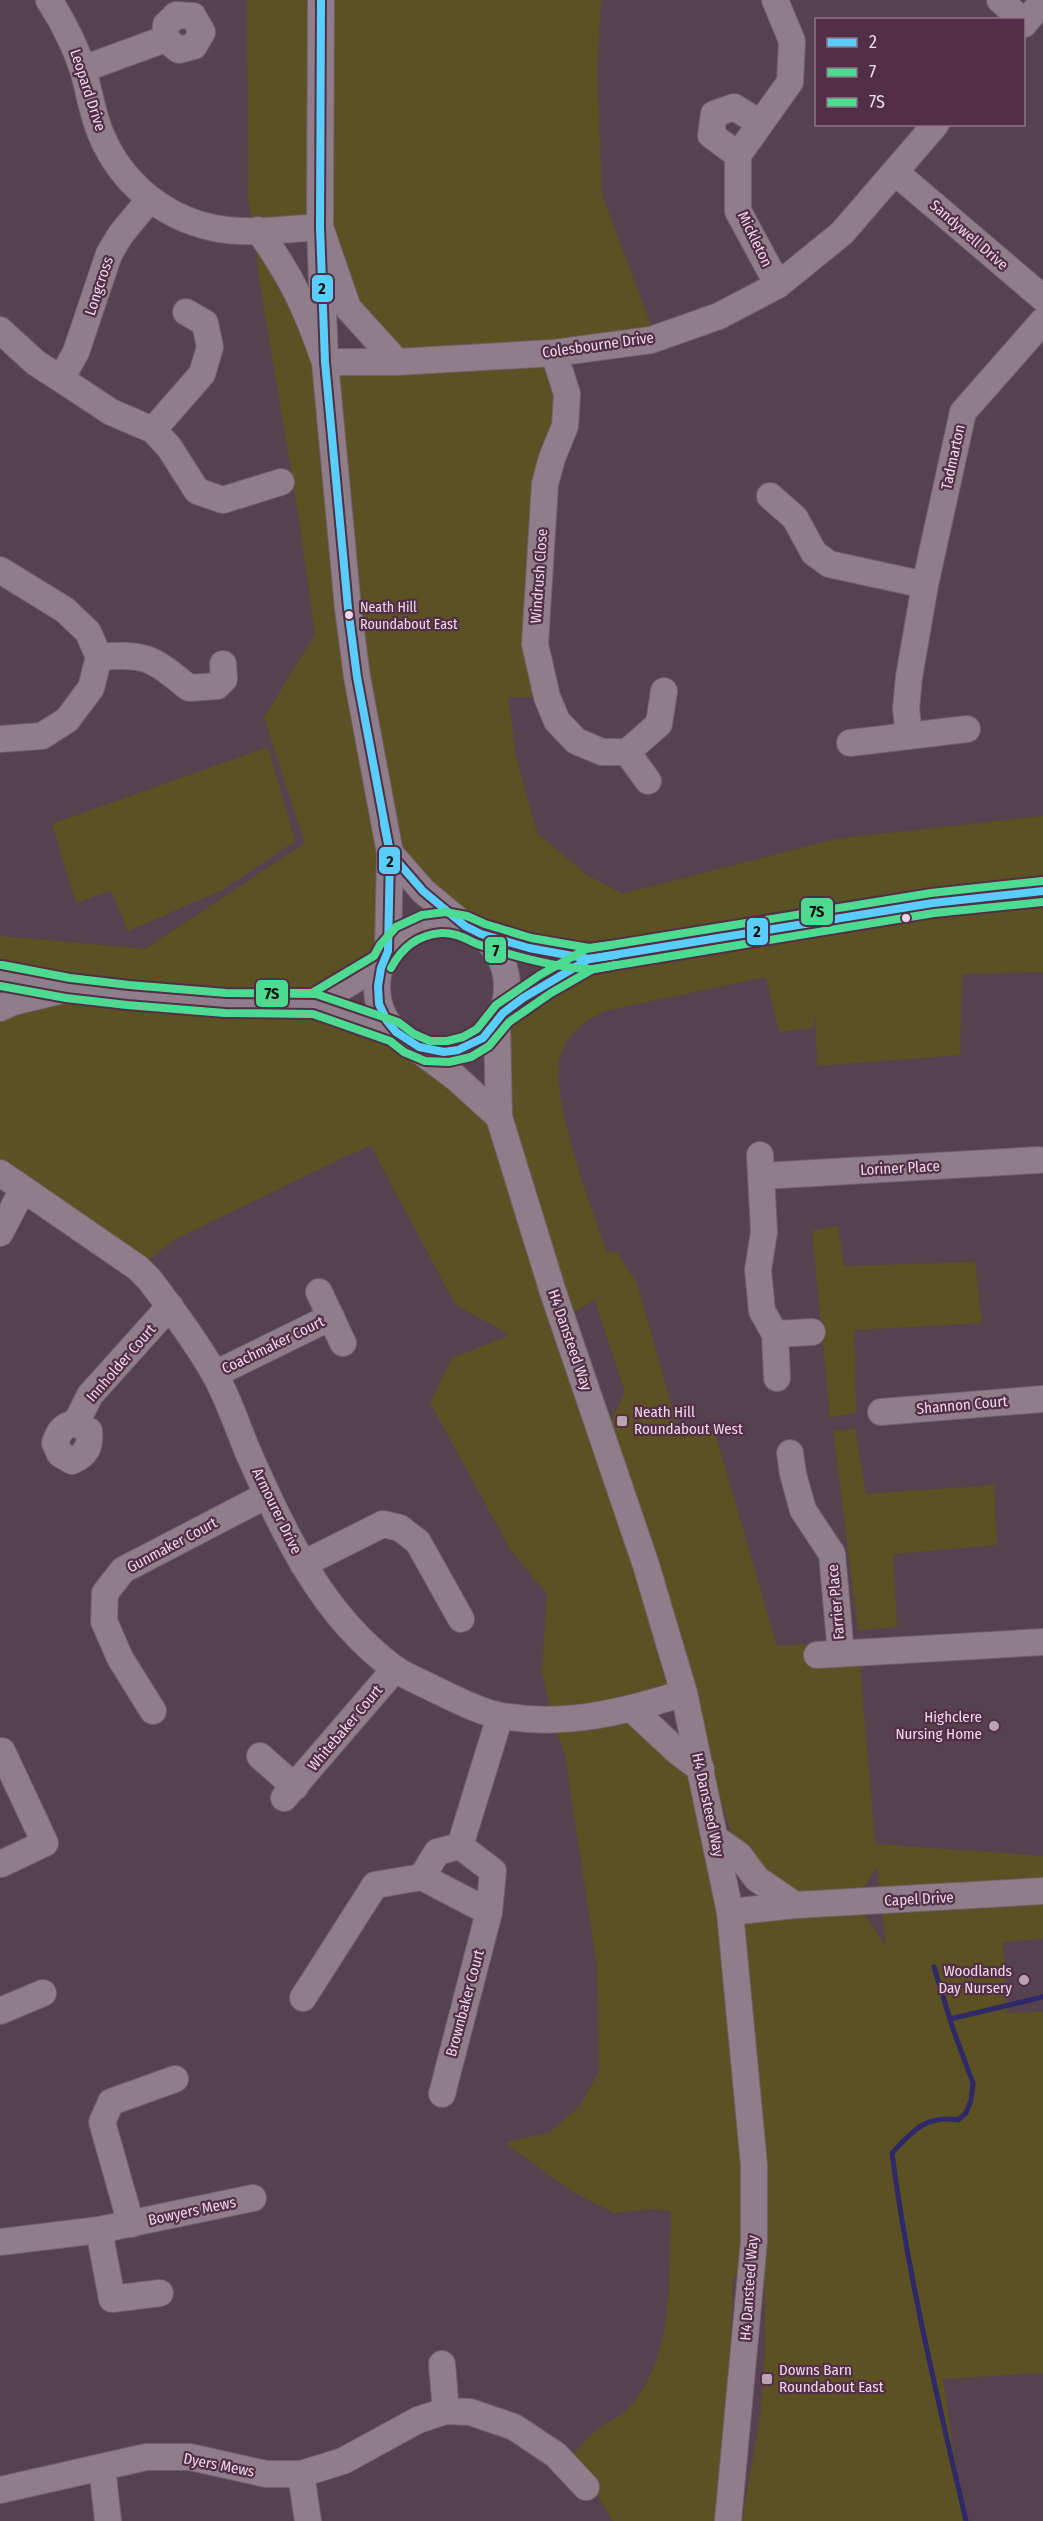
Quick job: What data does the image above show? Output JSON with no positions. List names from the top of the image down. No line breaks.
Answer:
{"streets":{"street":["Leopard Drive","Sandywell Drive","Mickleton","Longcross","Colesbourne Drive","Tadmarton","Windrush Close","Loriner Place","H4 Dansteed Way","Coachmaker Court","Innholder Court","Shannon Court","Armourer Drive","Gunmaker Court","Farrier Place","Whitebaker Court","Capel Drive","Brownbaker Court","Bowyers Mews","Dyers Mews"]},"crossings":[["Leopard Drive","Longcross"],["Sandywell Drive","Colesbourne Drive"],["Mickleton","Colesbourne Drive"],["Colesbourne Drive","Windrush Close"],["H4 Dansteed Way","Armourer Drive"],["H4 Dansteed Way","Capel Drive"],["Coachmaker Court","Armourer Drive"],["Innholder Court","Armourer Drive"],["Armourer Drive","Gunmaker Court"],["Armourer Drive","Whitebaker Court"]],"places":{"other":["Neath Hill Roundabout East","Highclere Nursing Home","Woodlands Day Nursery"],"transit":["Neath Hill Roundabout West","Downs Barn Roundabout East"]},"lines":["transit line 2","transit line 7S","transit line 7"],"legend":["2","7","7S"]}
